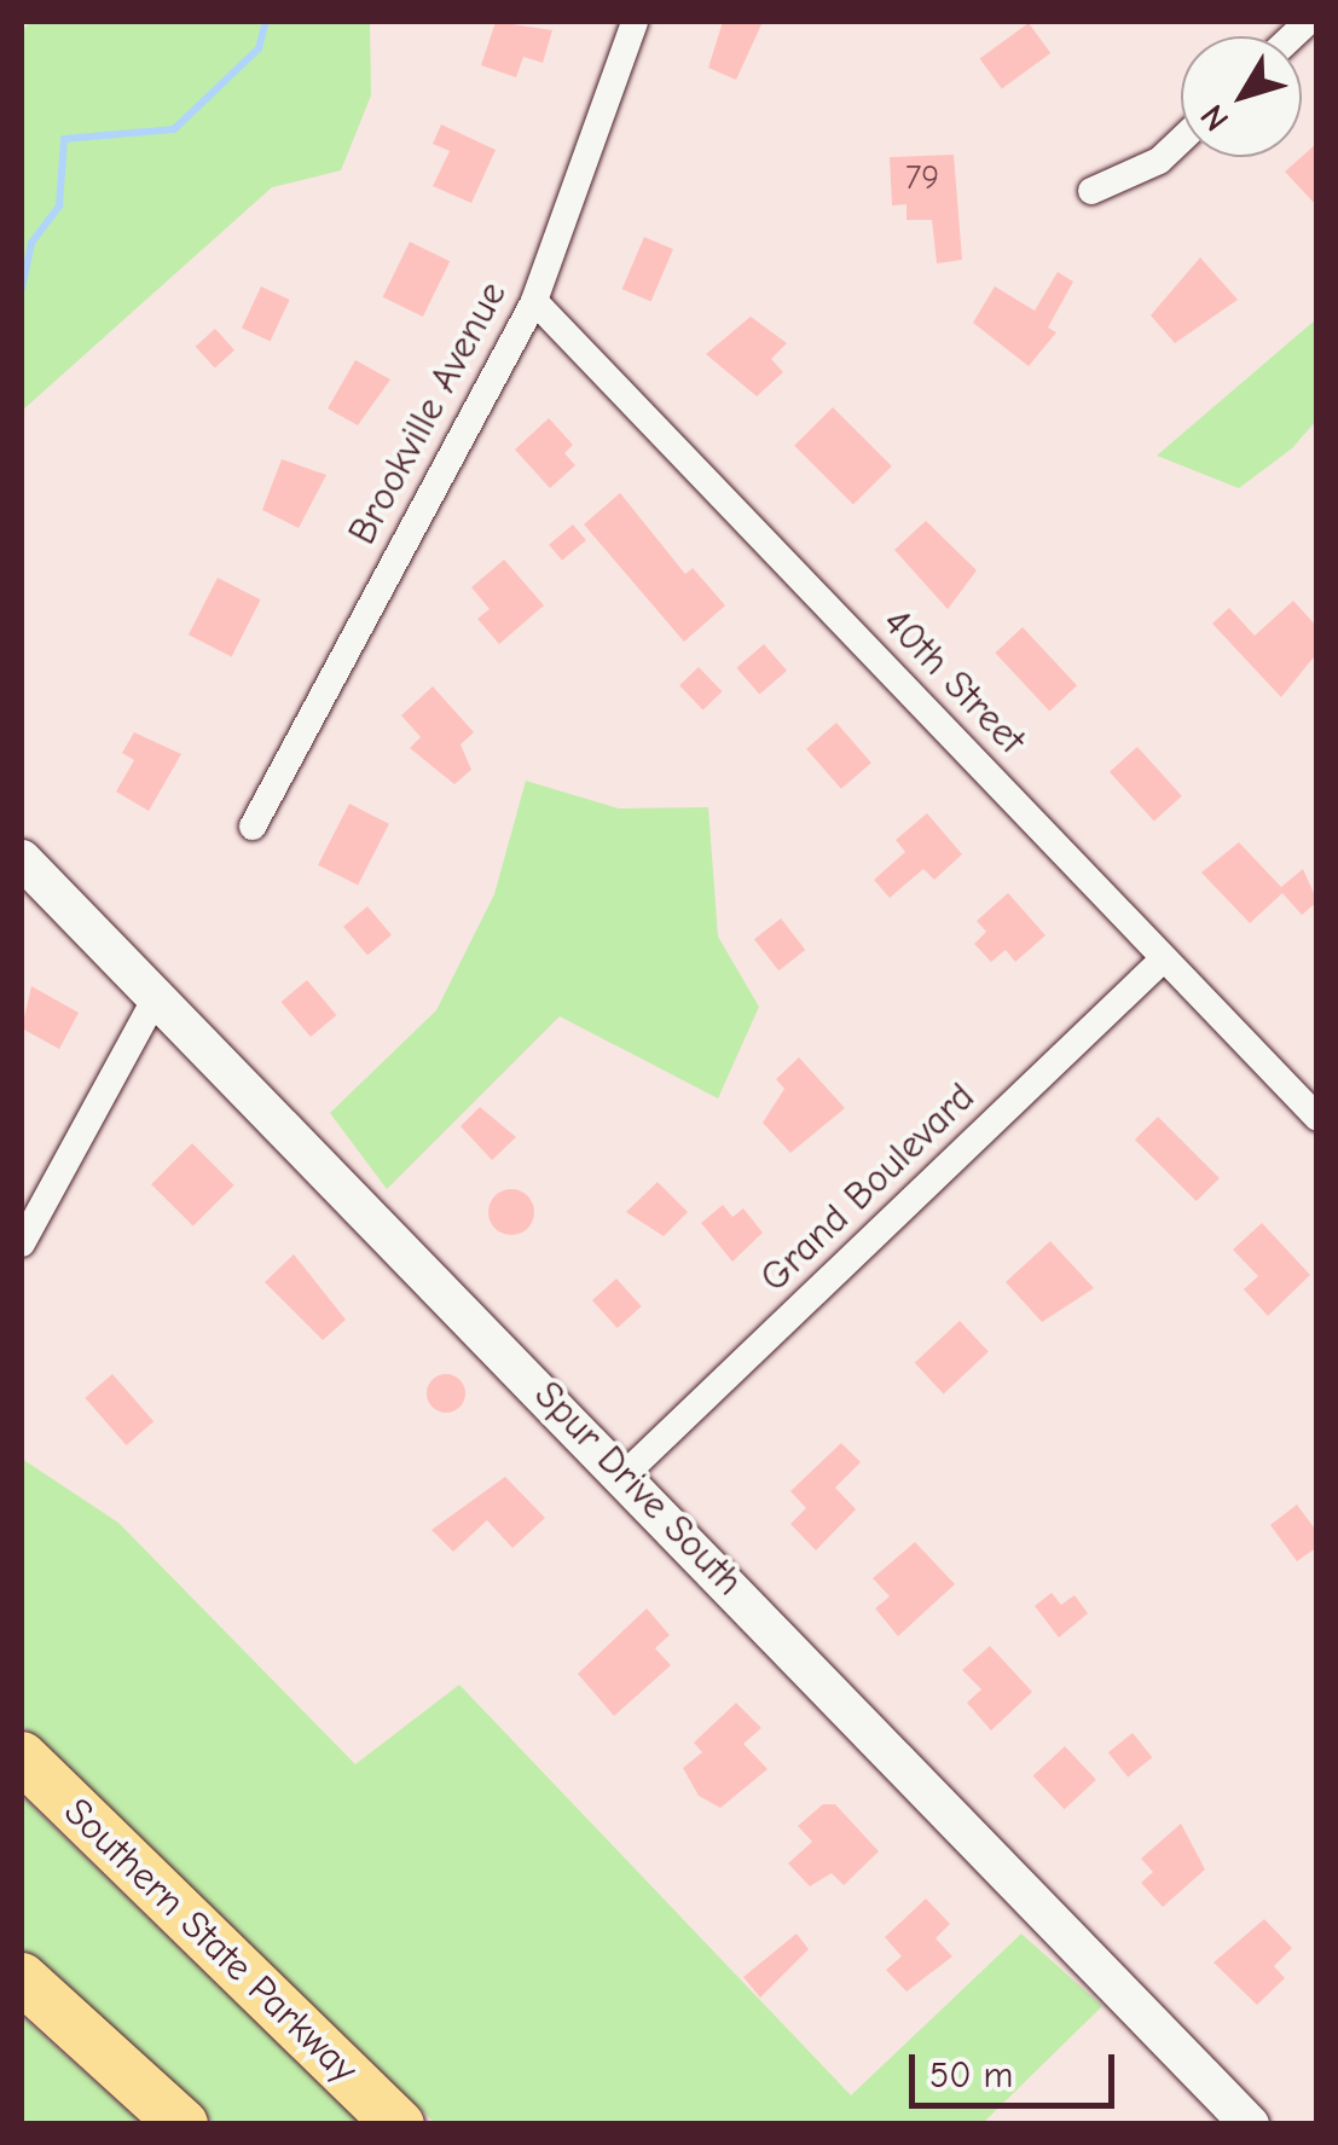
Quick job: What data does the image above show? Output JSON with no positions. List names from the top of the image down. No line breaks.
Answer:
{"streets":{"highway":["Southern State Parkway"],"street":["Brookville Avenue","40th Street","Grand Boulevard","Spur Drive South"]},"crossings":[["Brookville Avenue","40th Street"],["40th Street","Grand Boulevard"],["Grand Boulevard","Spur Drive South"]],"house_numbers":["79"],"scale_bar":"50 m","north":"bottom left"}
